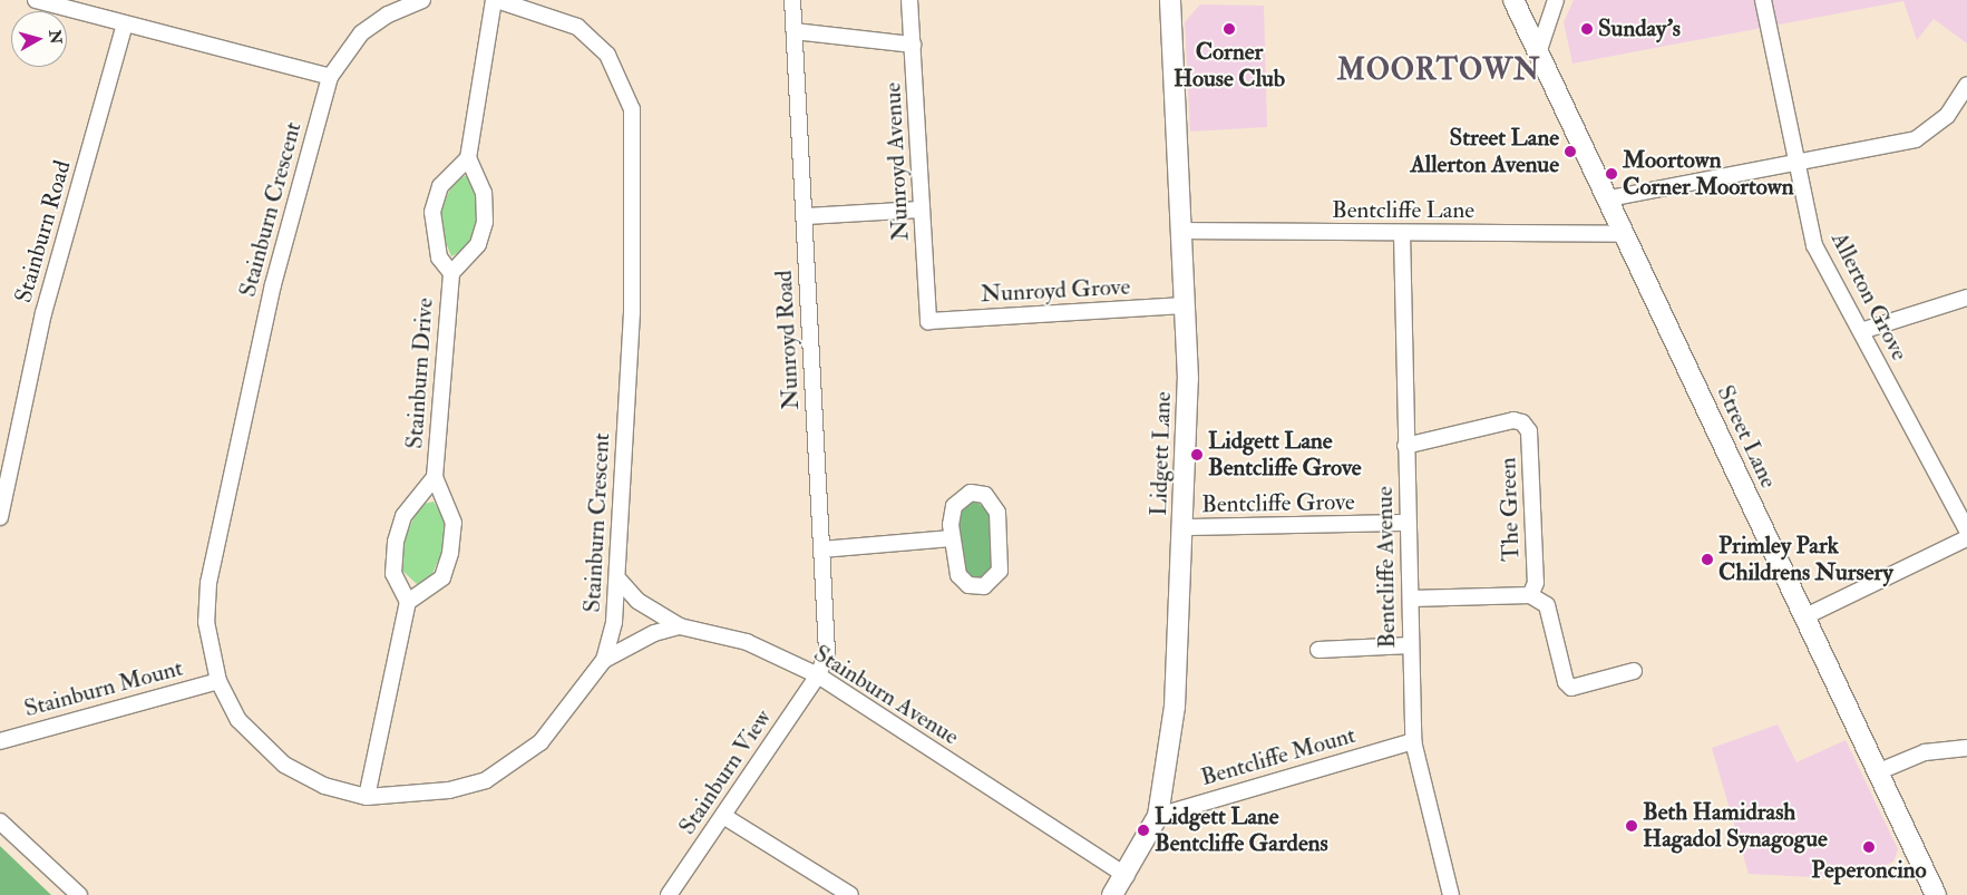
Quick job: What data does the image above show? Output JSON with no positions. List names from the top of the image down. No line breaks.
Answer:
{"streets":{"street":["Nunroyd Avenue","Stainburn Crescent","Bentcliffe Lane","Stainburn Road","Nunroyd Grove","Allerton Grove","Nunroyd Road","Stainburn Drive","Street Lane","Lidgett Lane","Bentcliffe Grove","The Green","Bentcliffe Avenue","Stainburn Mount","Stainburn Avenue","Bentcliffe Mount","Stainburn View"]},"crossings":[["Nunroyd Avenue","Nunroyd Grove"],["Stainburn Crescent","Stainburn Mount"],["Stainburn Crescent","Stainburn Avenue"],["Bentcliffe Lane","Street Lane"],["Bentcliffe Lane","Lidgett Lane"],["Bentcliffe Lane","Bentcliffe Avenue"],["Nunroyd Grove","Lidgett Lane"],["Nunroyd Road","Stainburn Avenue"],["Nunroyd Road","Stainburn View"],["Lidgett Lane","Bentcliffe Grove"],["Lidgett Lane","Stainburn Avenue"],["Lidgett Lane","Bentcliffe Mount"],["Bentcliffe Grove","Bentcliffe Avenue"],["The Green","Bentcliffe Avenue"],["Bentcliffe Avenue","Bentcliffe Mount"],["Stainburn Avenue","Stainburn View"]],"districts":["MOORTOWN"],"places":["Corner House Club","Sunday's","Street Lane Allerton Avenue","Moortown Corner Moortown","Lidgett Lane Bentcliffe Grove","Primley Park Childrens Nursery","Beth Hamidrash Hagadol Synagogue","Lidgett Lane Bentcliffe Gardens","Peperoncino"],"north":"right"}
